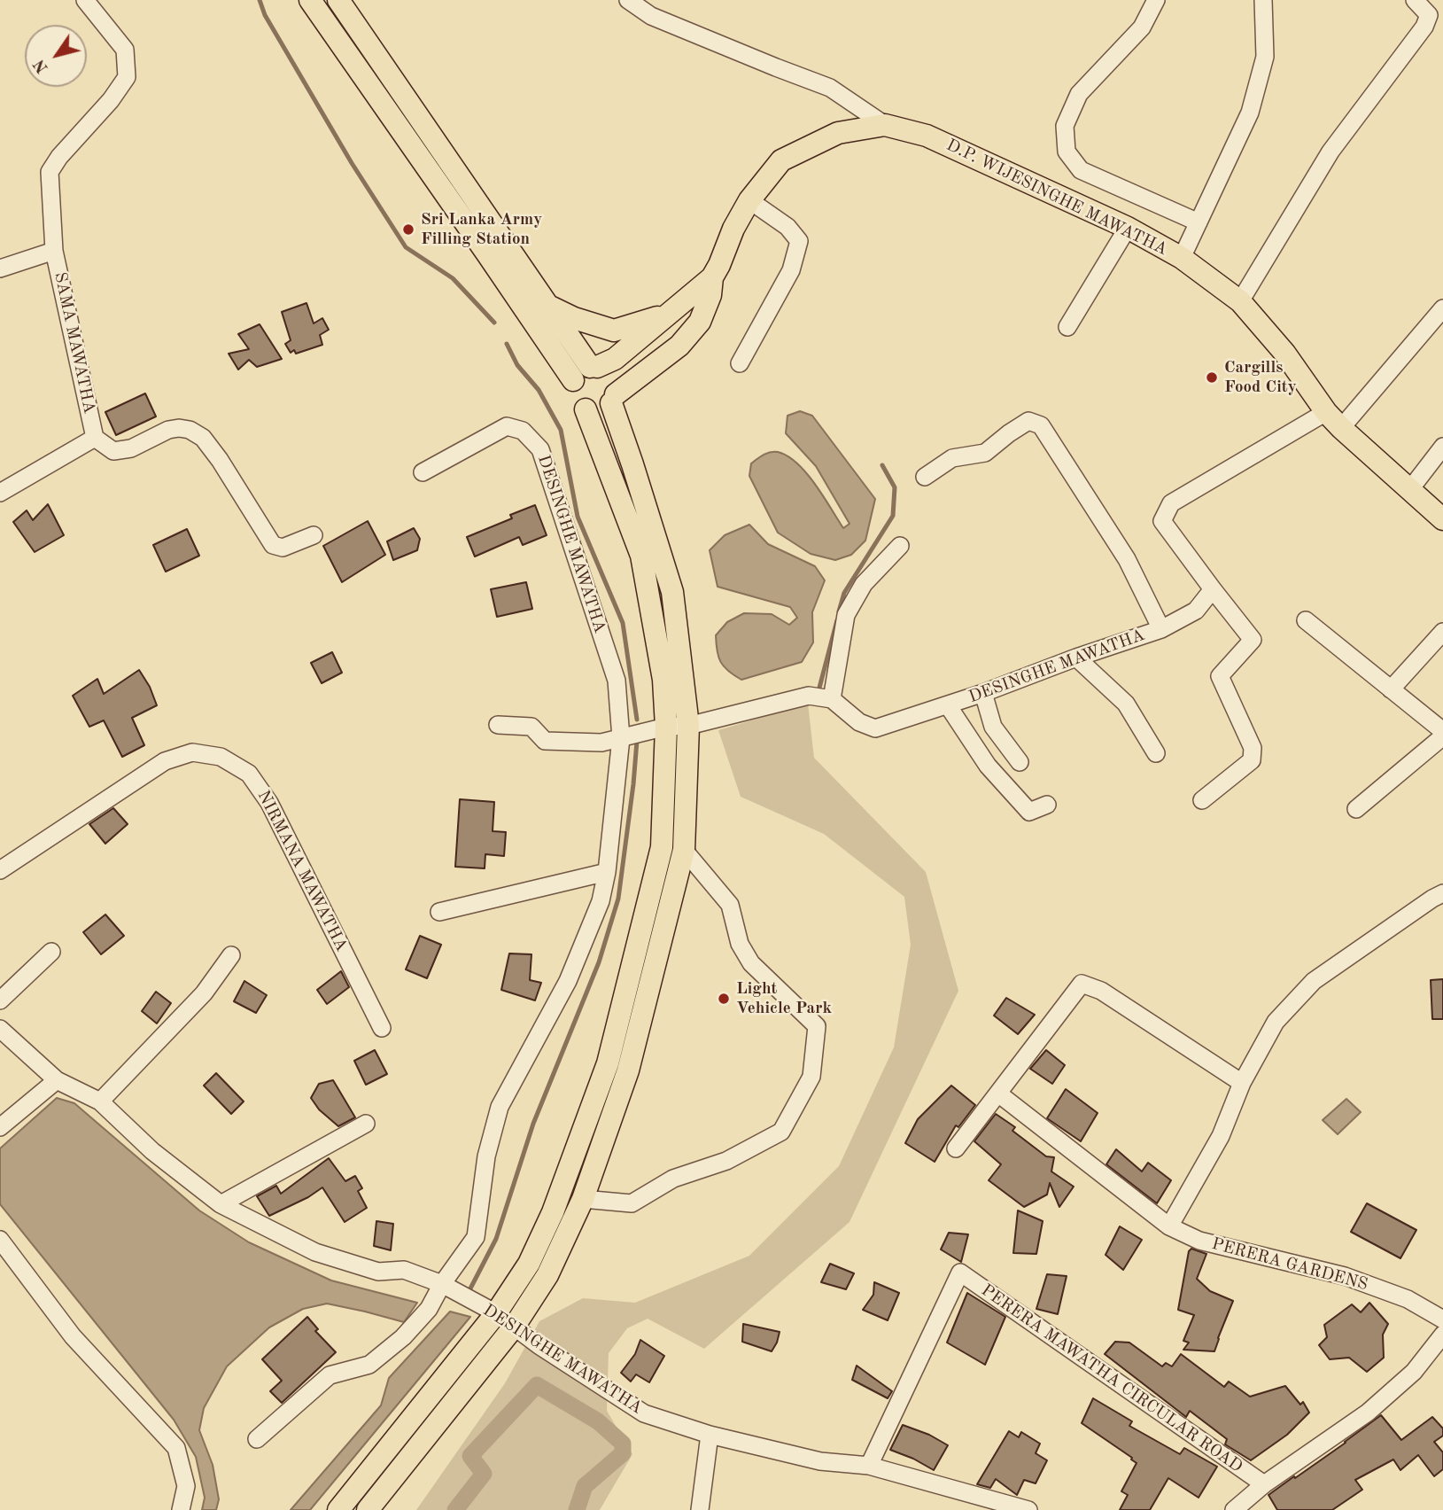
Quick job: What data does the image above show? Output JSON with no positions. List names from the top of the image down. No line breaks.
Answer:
{"streets":{"main road":["D.P. WIJESINGHE MAWATHA"],"street":["SAMA MAWATHA","DESINGHE MAWATHA","NIRMANA MAWATHA","PERERA GARDENS","PERERA MAWATHA CIRCULAR ROAD"]},"crossings":[["DESINGHE MAWATHA","PERERA MAWATHA CIRCULAR ROAD"]],"places":["Sri Lanka Army Filling Station","Cargills Food City","Light Vehicle Park"],"north":"bottom left"}
